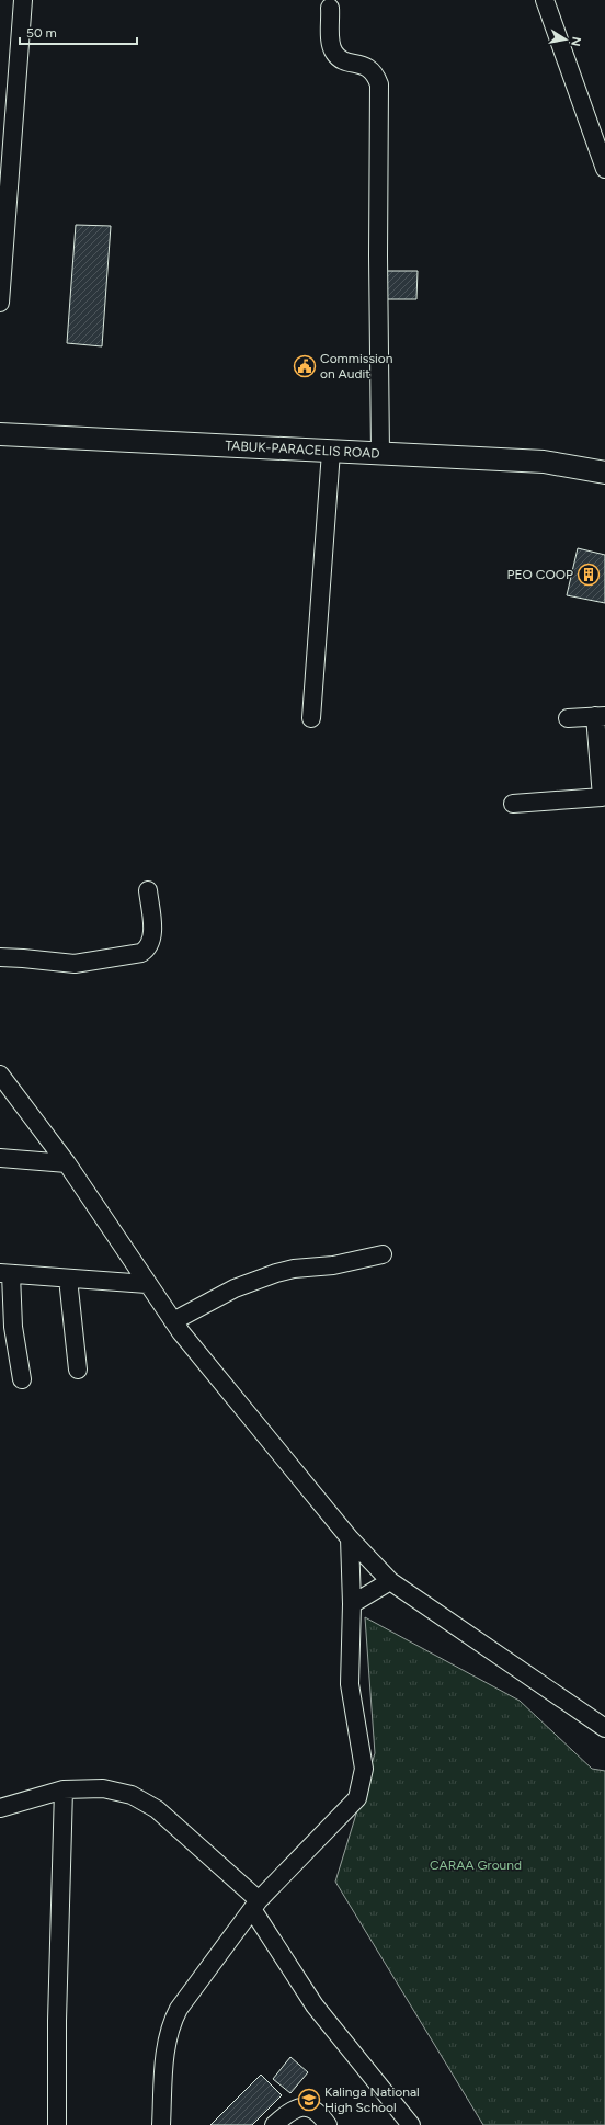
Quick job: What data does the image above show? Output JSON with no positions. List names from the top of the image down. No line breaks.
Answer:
{"streets":{"main road":["TABUK-PARACELIS ROAD"]},"parks":["CARAA Ground"],"places":{"public building":["Commission on Audit"],"building":["PEO COOP"],"school or university":["Kalinga National High School"]},"scale_bar":"50 m","north":"right"}
